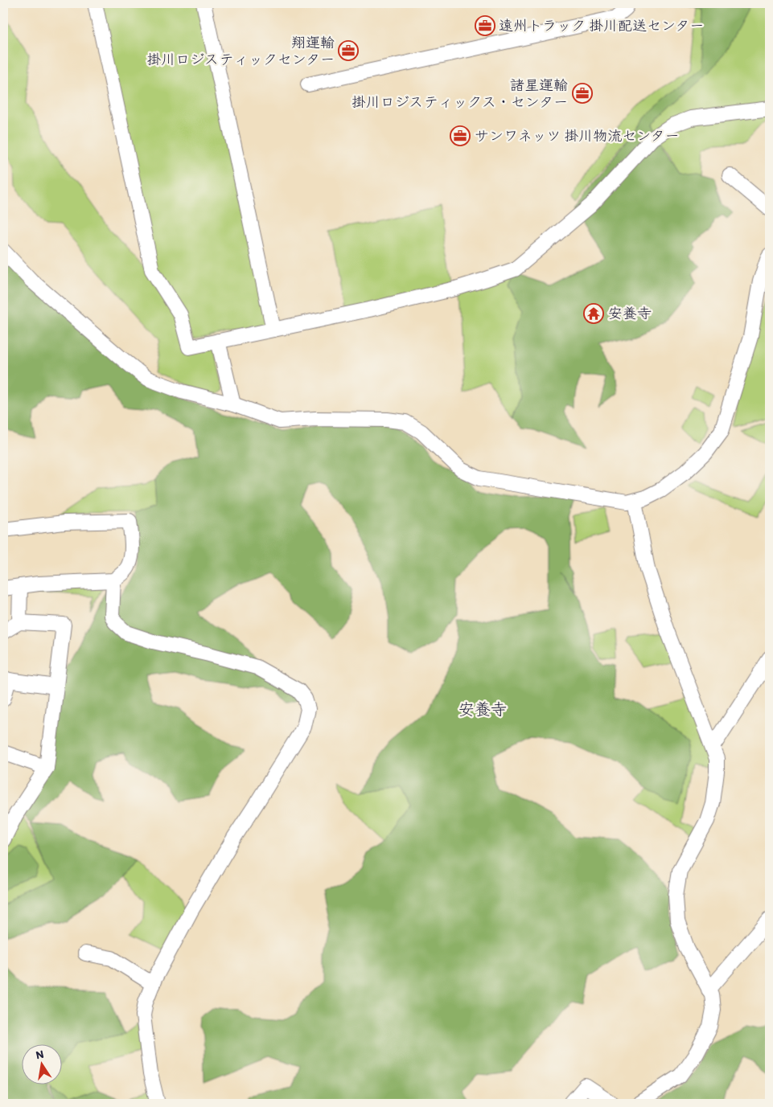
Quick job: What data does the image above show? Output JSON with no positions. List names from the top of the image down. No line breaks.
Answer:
{"districts":["安養寺"],"places":{"office":["遠州トラック 掛川配送センター","翔運輸 掛川ロジスティックセンター","諸星運輸 掛川ロジスティックス・センター","サンワネッツ 掛川物流センター"],"temple":["安養寺"]},"north":"top"}
